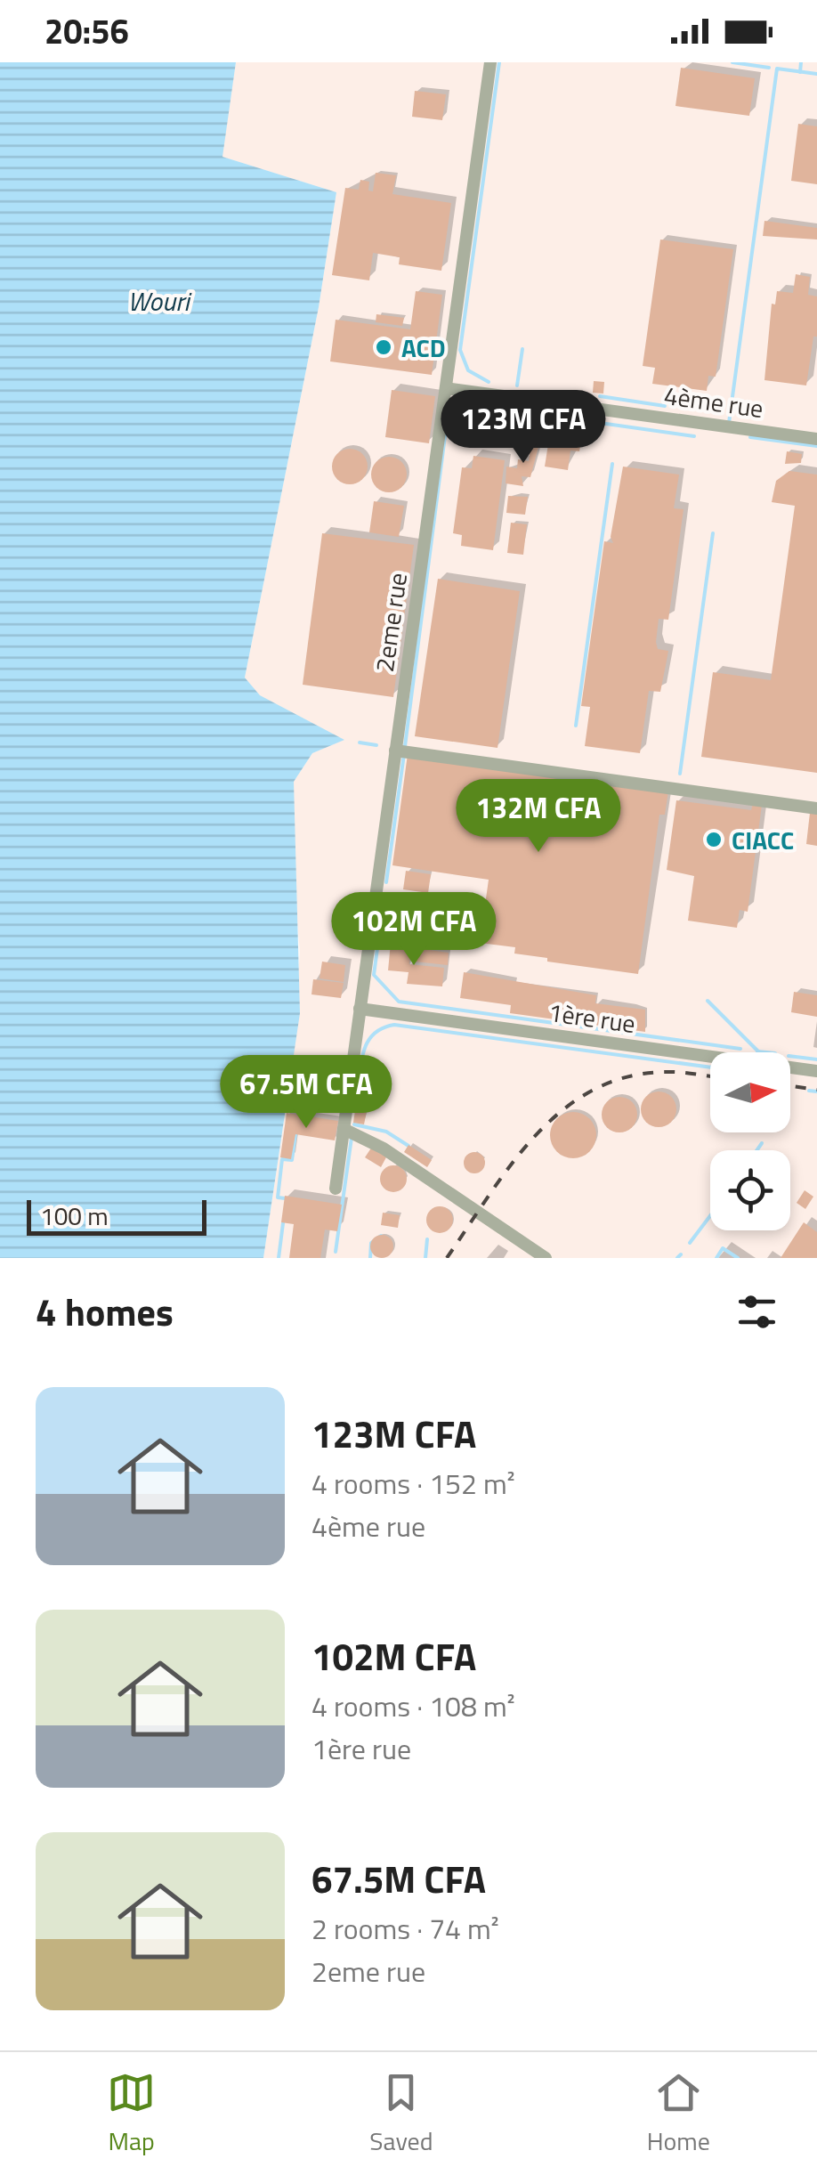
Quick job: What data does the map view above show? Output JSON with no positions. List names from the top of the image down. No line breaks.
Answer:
{"streets":{"street":["4ème rue","2eme rue","1ère rue"]},"crossings":[["4ème rue","2eme rue"],["2eme rue","1ère rue"]],"water":["Wouri"],"places":["ACD","CIACC"],"scale_bar":"100 m","north":"right","page":{"status":"20:56","price":["123M CFA","132M CFA","102M CFA","67.5M CFA"],"scale":"100 m","heading":"4 homes","list":[{"name":"123M CFA","note":"4 rooms · 152 m² · 4ème rue"},{"name":"102M CFA","note":"4 rooms · 108 m² · 1ère rue"},{"name":"67.5M CFA","note":"2 rooms · 74 m² · 2eme rue"}],"tabs":["Map","Saved","Home"]}}
